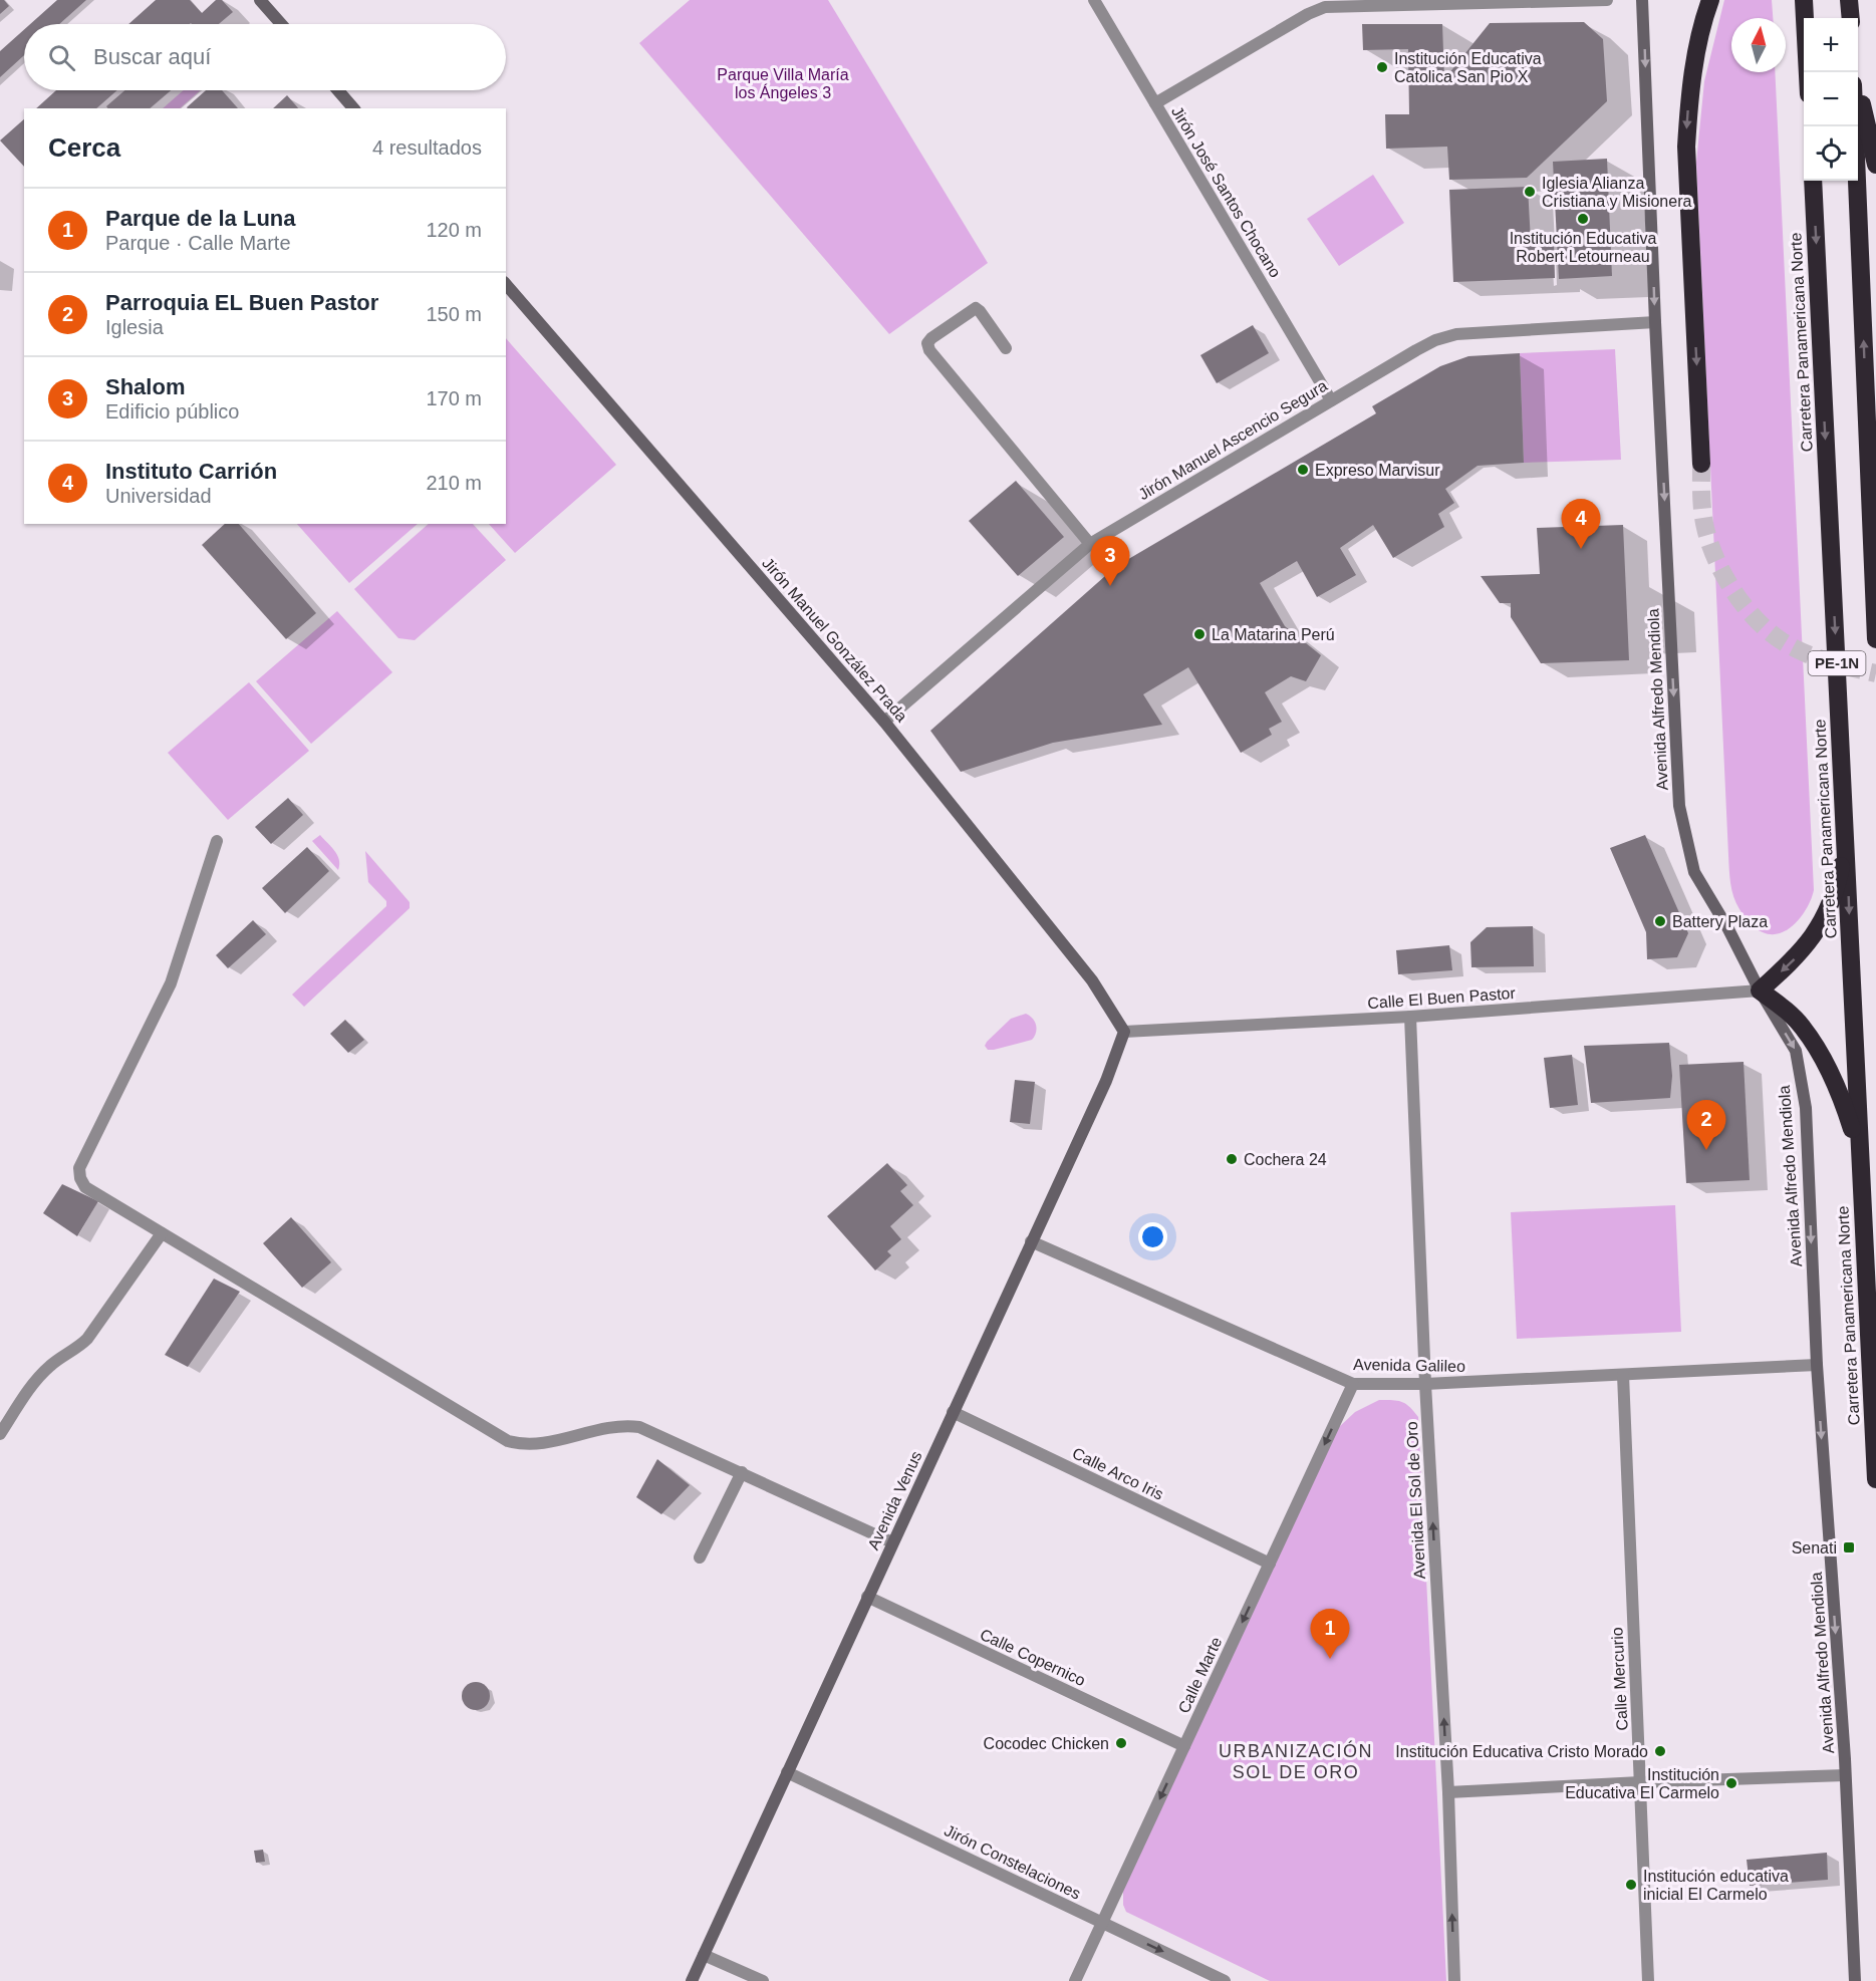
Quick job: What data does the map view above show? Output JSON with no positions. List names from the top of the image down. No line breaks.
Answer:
{"streets":{"highway":["Carretera Panamericana Norte","PE-1N"],"street":["Jirón José Santos Chocano","Jirón Manuel Ascencio Segura","Jirón Manuel González Prada","Avenida Alfredo Mendiola","Calle El Buen Pastor","Avenida Galileo","Calle Arco Iris","Avenida Venus","Avenida El Sol de Oro","Calle Copernico","Calle Marte","Calle Mercurio","Jirón Constelaciones"]},"crossings":[["Jirón José Santos Chocano","Jirón Manuel Ascencio Segura"],["Jirón Manuel Ascencio Segura","Jirón Manuel González Prada"],["Jirón Manuel Ascencio Segura","Avenida Alfredo Mendiola"],["Jirón Manuel González Prada","Calle El Buen Pastor"],["Jirón Manuel González Prada","Avenida Venus"],["Avenida Alfredo Mendiola","Calle El Buen Pastor"],["Avenida Alfredo Mendiola","Avenida Galileo"],["Calle El Buen Pastor","Avenida Venus"],["Calle El Buen Pastor","Avenida El Sol de Oro"],["Avenida Galileo","Avenida Venus"],["Avenida Galileo","Avenida El Sol de Oro"],["Avenida Galileo","Calle Marte"],["Avenida Galileo","Calle Mercurio"],["Calle Arco Iris","Avenida Venus"],["Calle Arco Iris","Calle Marte"],["Avenida Venus","Calle Copernico"],["Avenida Venus","Jirón Constelaciones"],["Calle Copernico","Calle Marte"],["Calle Marte","Jirón Constelaciones"]],"one_way":["Avenida Alfredo Mendiola","Avenida El Sol de Oro","Calle Marte"],"districts":["URBANIZACIÓN SOL DE ORO"],"parks":["Parque Villa María los Ángeles 3"],"places":{"other":["Institución Educativa Catolica San Pio X","Iglesia Alianza Cristiana y Misionera","Institución Educativa Robert Letourneau","Expreso Marvisur","La Matarina Perú","Battery Plaza","Cochera 24","Cocodec Chicken","Institución Educativa Cristo Morado","Institución Educativa El Carmelo","Institución educativa inicial El Carmelo"],"transit":["Senati"]},"north":"top","page":{"map_buttons":["+","−"],"search":"Buscar aquí","heading":["Cerca","4 resultados"],"list":[{"mark":"1","name":"Parque de la Luna","note":"Parque · Calle Marte","value":"120 m"},{"mark":"2","name":"Parroquia EL Buen Pastor","note":"Iglesia","value":"150 m"},{"mark":"3","name":"Shalom","note":"Edificio público","value":"170 m"},{"mark":"4","name":"Instituto Carrión","note":"Universidad","value":"210 m"}],"pins":["4","3","2","1"]}}
